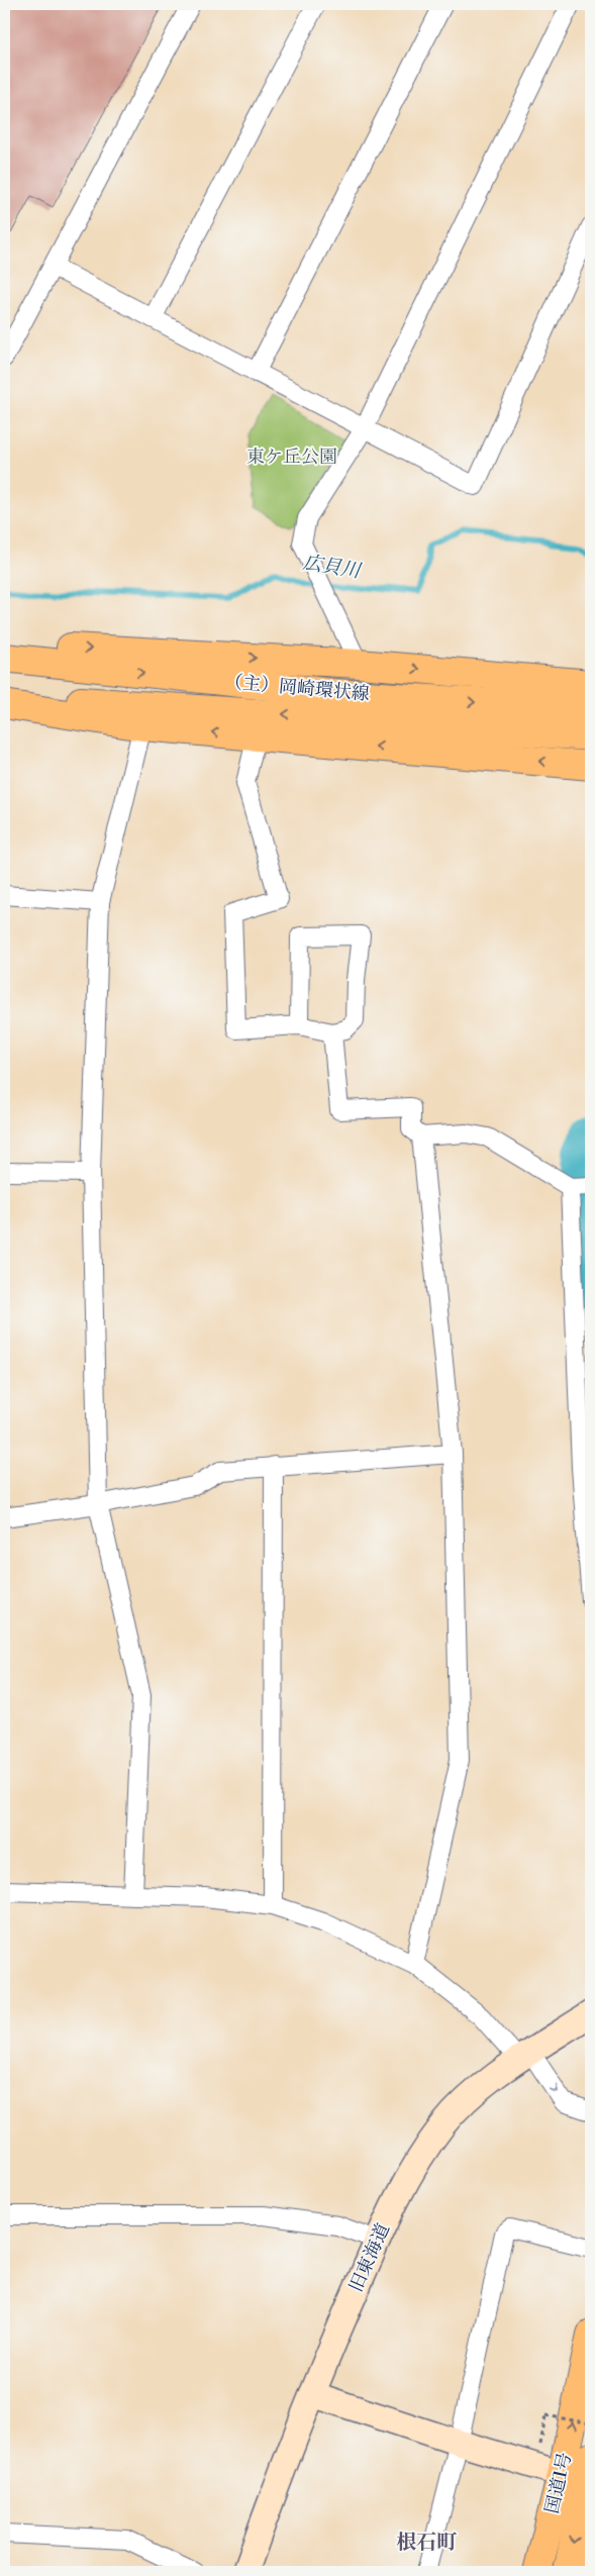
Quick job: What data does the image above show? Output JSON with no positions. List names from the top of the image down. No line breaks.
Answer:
{"streets":{"main road":["（主）岡崎環状線","国道1号"],"street":["旧東海道"]},"districts":["根石町"],"water":["広貝川"],"parks":["東ケ丘公園"]}
